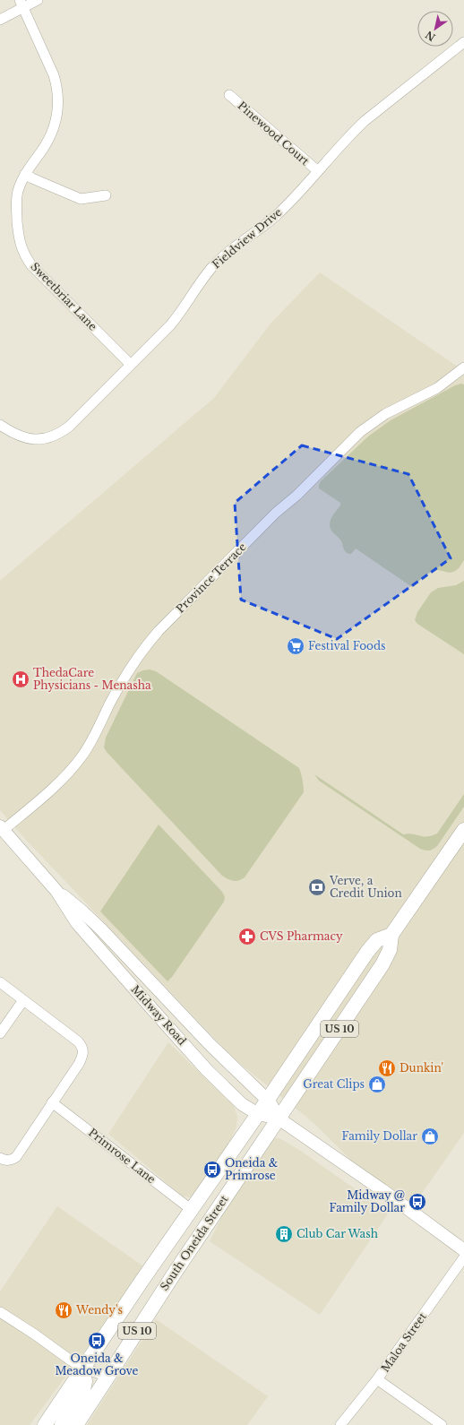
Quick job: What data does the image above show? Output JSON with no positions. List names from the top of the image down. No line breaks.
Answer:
{"streets":{"highway":["US 10","South Oneida Street"],"main road":["Midway Road"],"street":["Pinewood Court","Fieldview Drive","Sweetbriar Lane","Province Terrace","Primrose Lane","Maloa Street"]},"crossings":[["Pinewood Court","Fieldview Drive"],["Fieldview Drive","Sweetbriar Lane"],["Province Terrace","Midway Road"],["Midway Road","US 10"],["Midway Road","South Oneida Street"],["US 10","South Oneida Street"],["Primrose Lane","South Oneida Street"]],"places":{"supermarket":["Festival Foods"],"hospital":["ThedaCare Physicians - Menasha"],"bank":["Verve, a Credit Union"],"pharmacy":["CVS Pharmacy"],"restaurant":["Dunkin'","Wendy's"],"shop":["Great Clips","Family Dollar"],"bus stop":["Oneida & Primrose","Midway @ Family Dollar","Oneida & Meadow Grove"],"building":["Club Car Wash"]},"north":"bottom left"}
